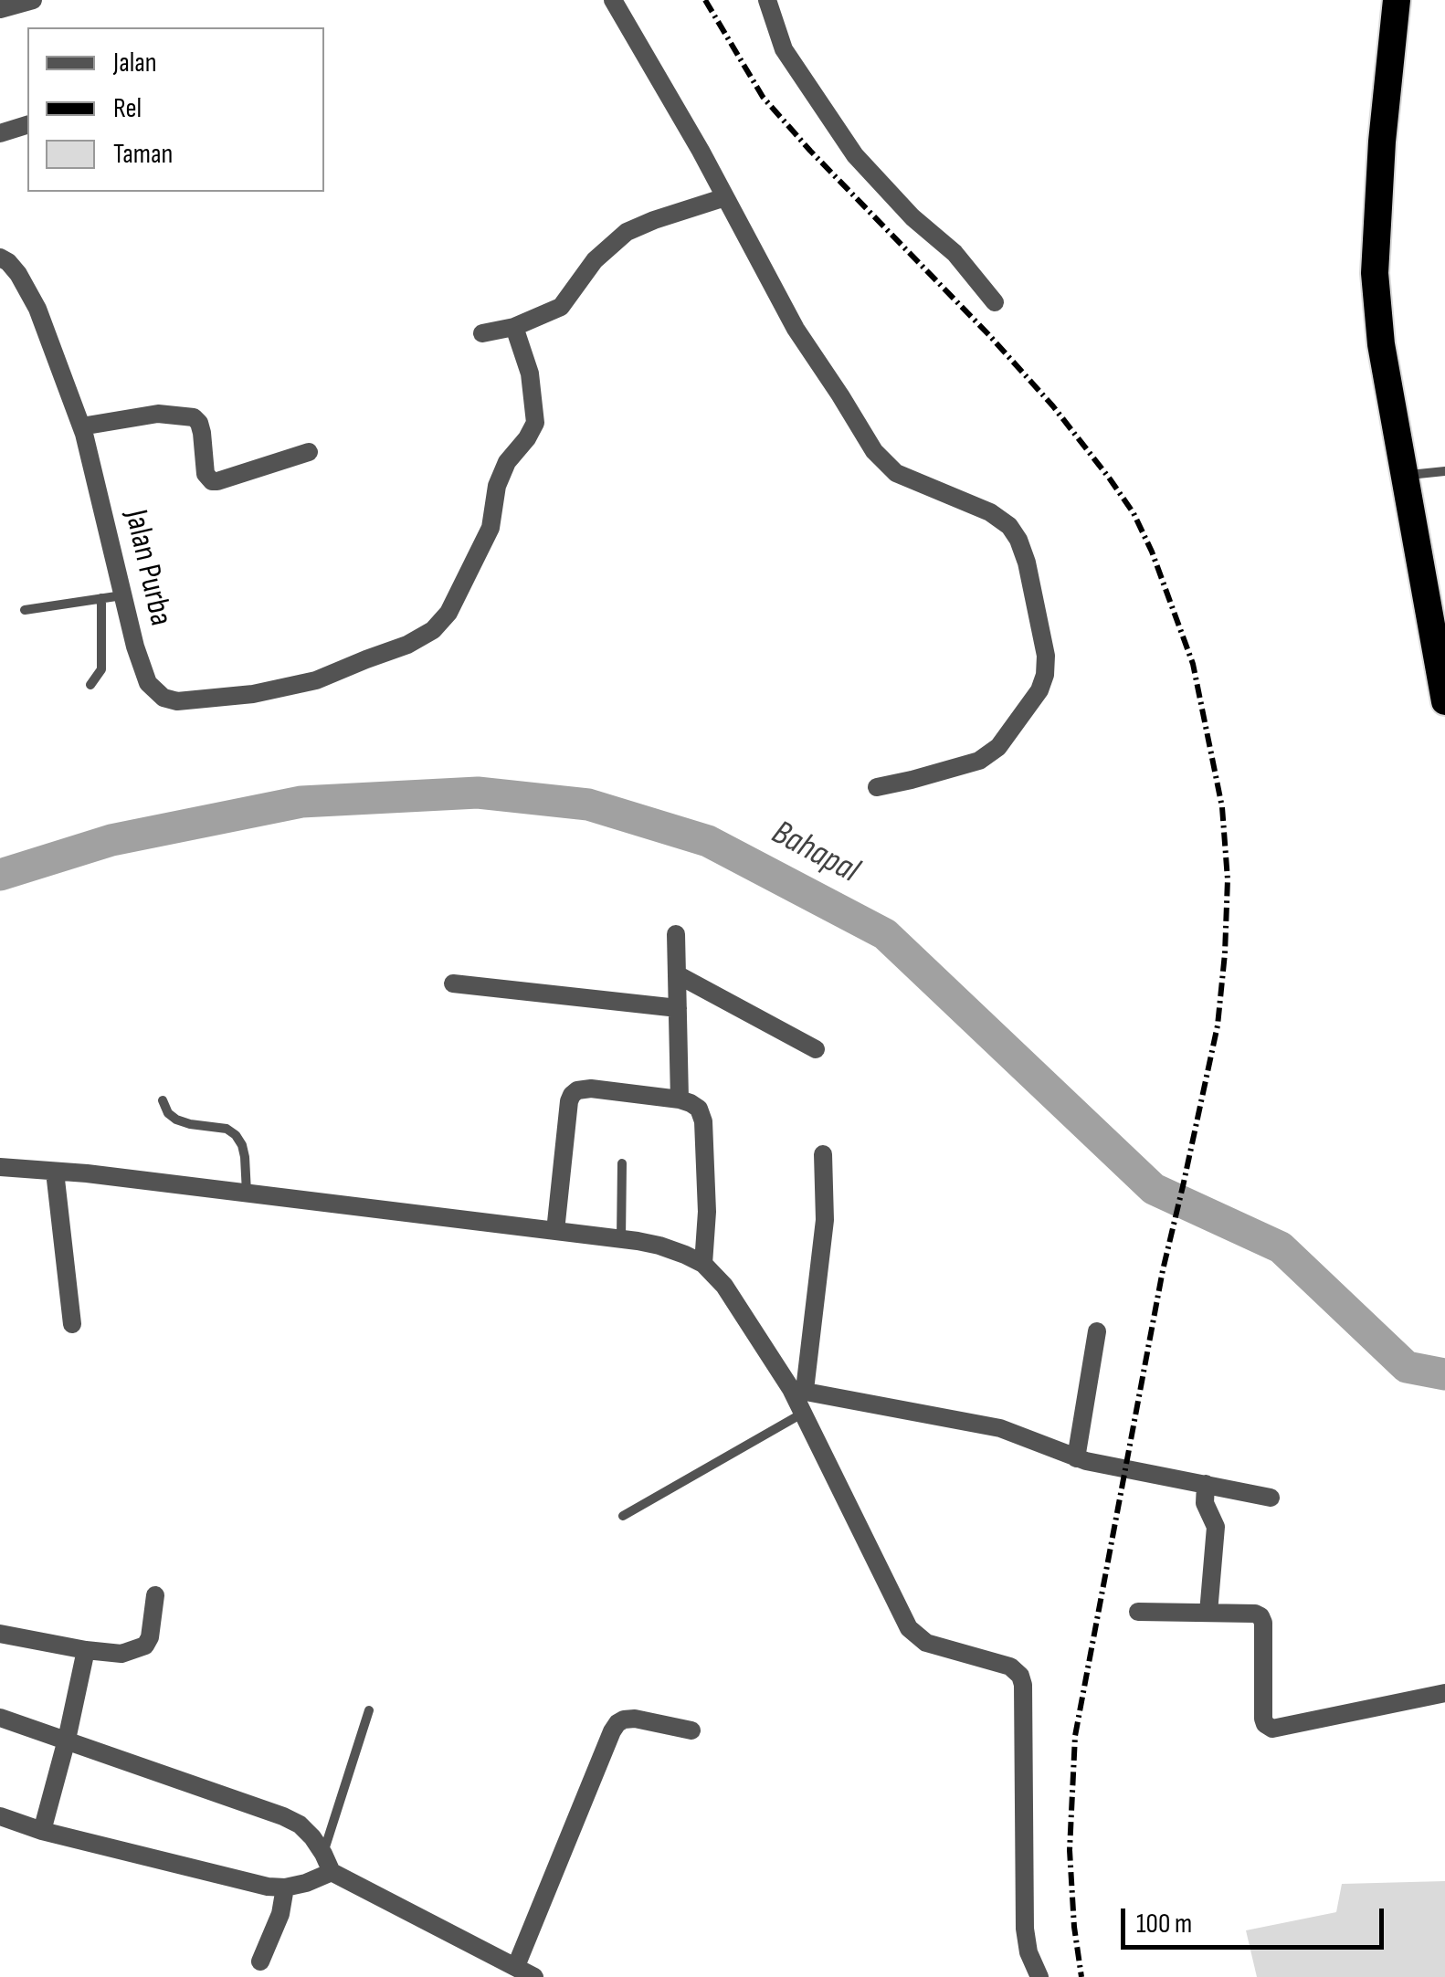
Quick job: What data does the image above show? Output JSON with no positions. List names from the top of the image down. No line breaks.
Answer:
{"streets":{"street":["Jalan Purba"]},"water":["Bahapal"],"legend":["Jalan","Rel","Taman"],"scale_bar":"100 m"}
